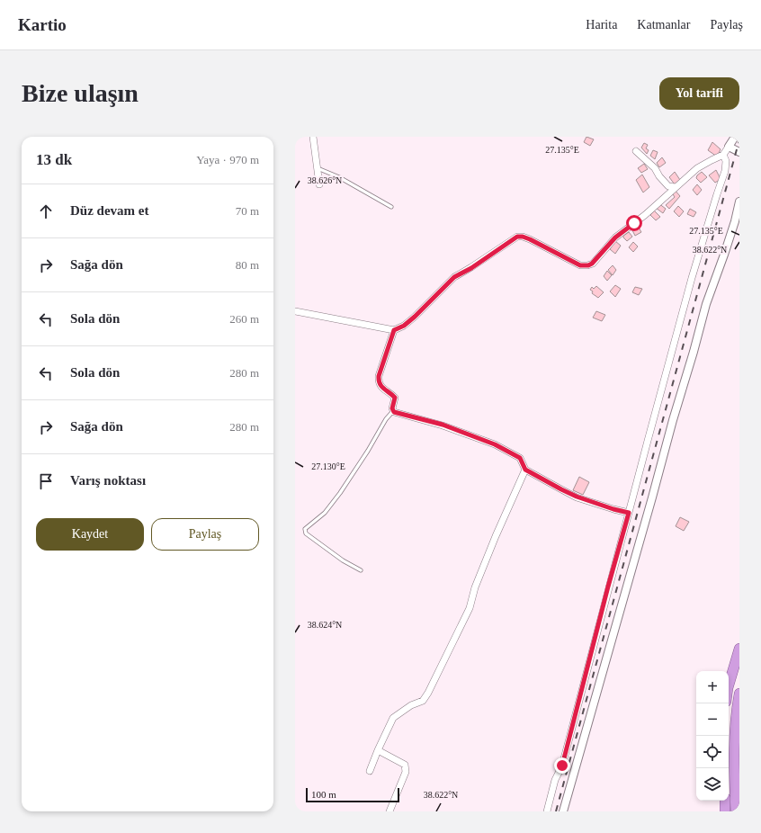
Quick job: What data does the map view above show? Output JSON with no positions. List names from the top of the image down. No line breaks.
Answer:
{"scale_bar":"100 m","page":{"header":"Kartio","nav":["Harita","Katmanlar","Paylaş"],"buttons":["Yol tarifi",["Kaydet","Paylaş"]],"title":"Bize ulaşın","heading":["13 dk","Yaya · 970 m"],"list":[["Düz devam et","70 m"],["Sağa dön","80 m"],["Sola dön","260 m"],["Sola dön","280 m"],["Sağa dön","280 m"],"Varış noktası"],"map_buttons":["+","−"],"scale":"100 m"},"coordinates":["27.135°E","38.626°N","38.622°N","27.130°E","38.624°N"]}
